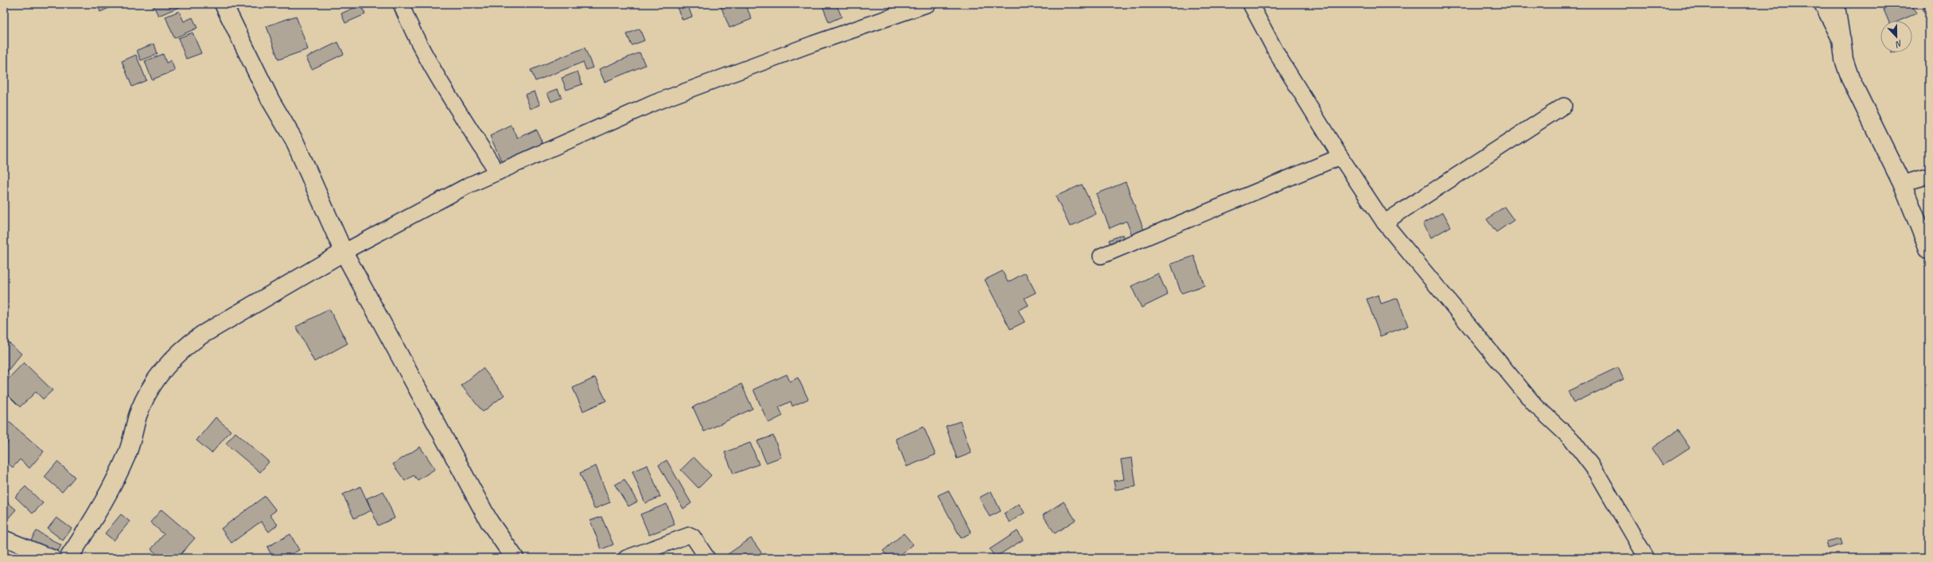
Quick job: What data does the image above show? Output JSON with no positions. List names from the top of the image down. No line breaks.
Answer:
{"north":"bottom"}
